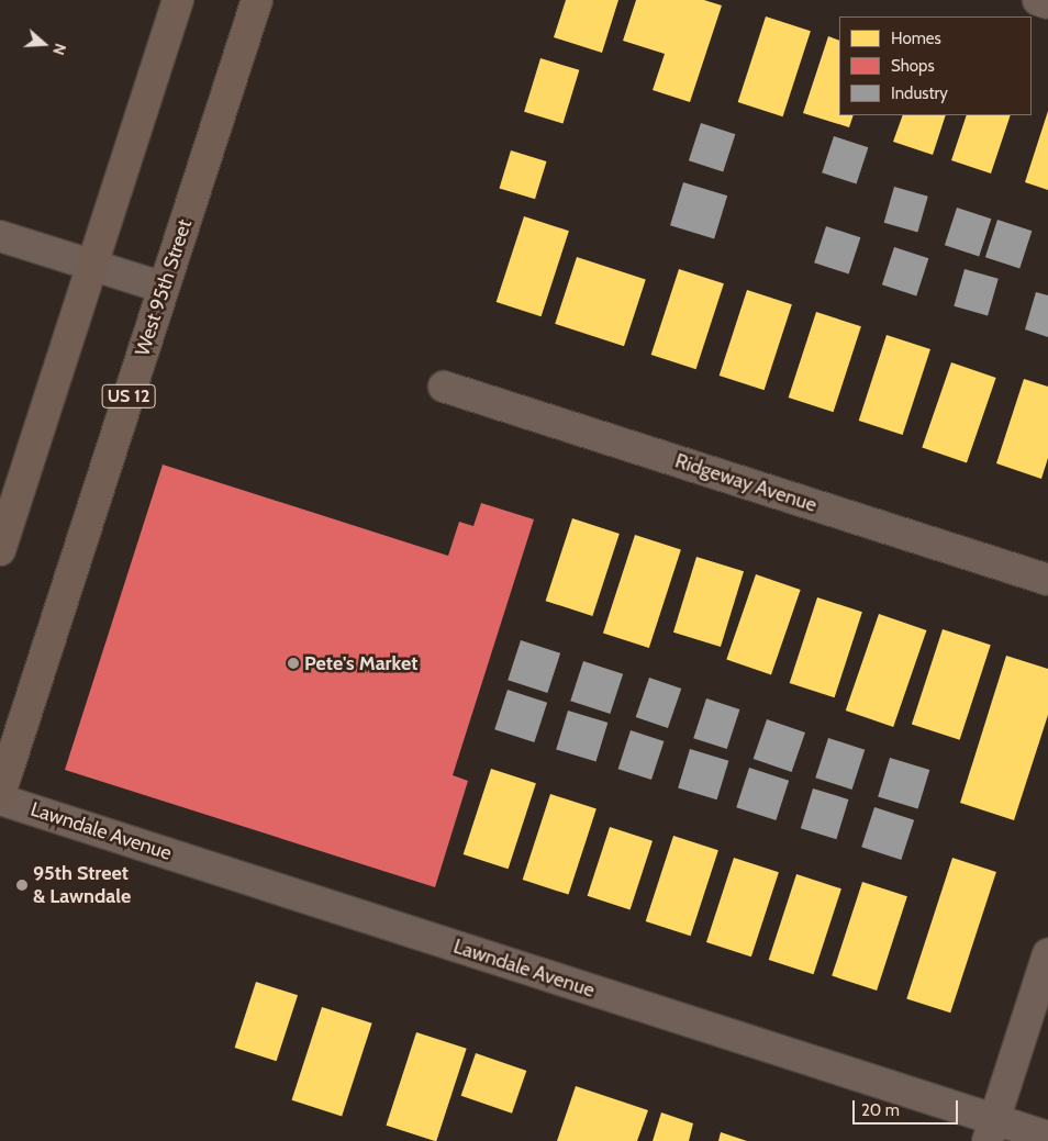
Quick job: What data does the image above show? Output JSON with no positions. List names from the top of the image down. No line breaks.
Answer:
{"streets":{"main road":["West 95th Street","US 12"],"street":["Ridgeway Avenue","Lawndale Avenue"]},"places":["Pete's Market","95th Street & Lawndale"],"legend":["Homes","Shops","Industry"],"scale_bar":"20 m","north":"right"}
